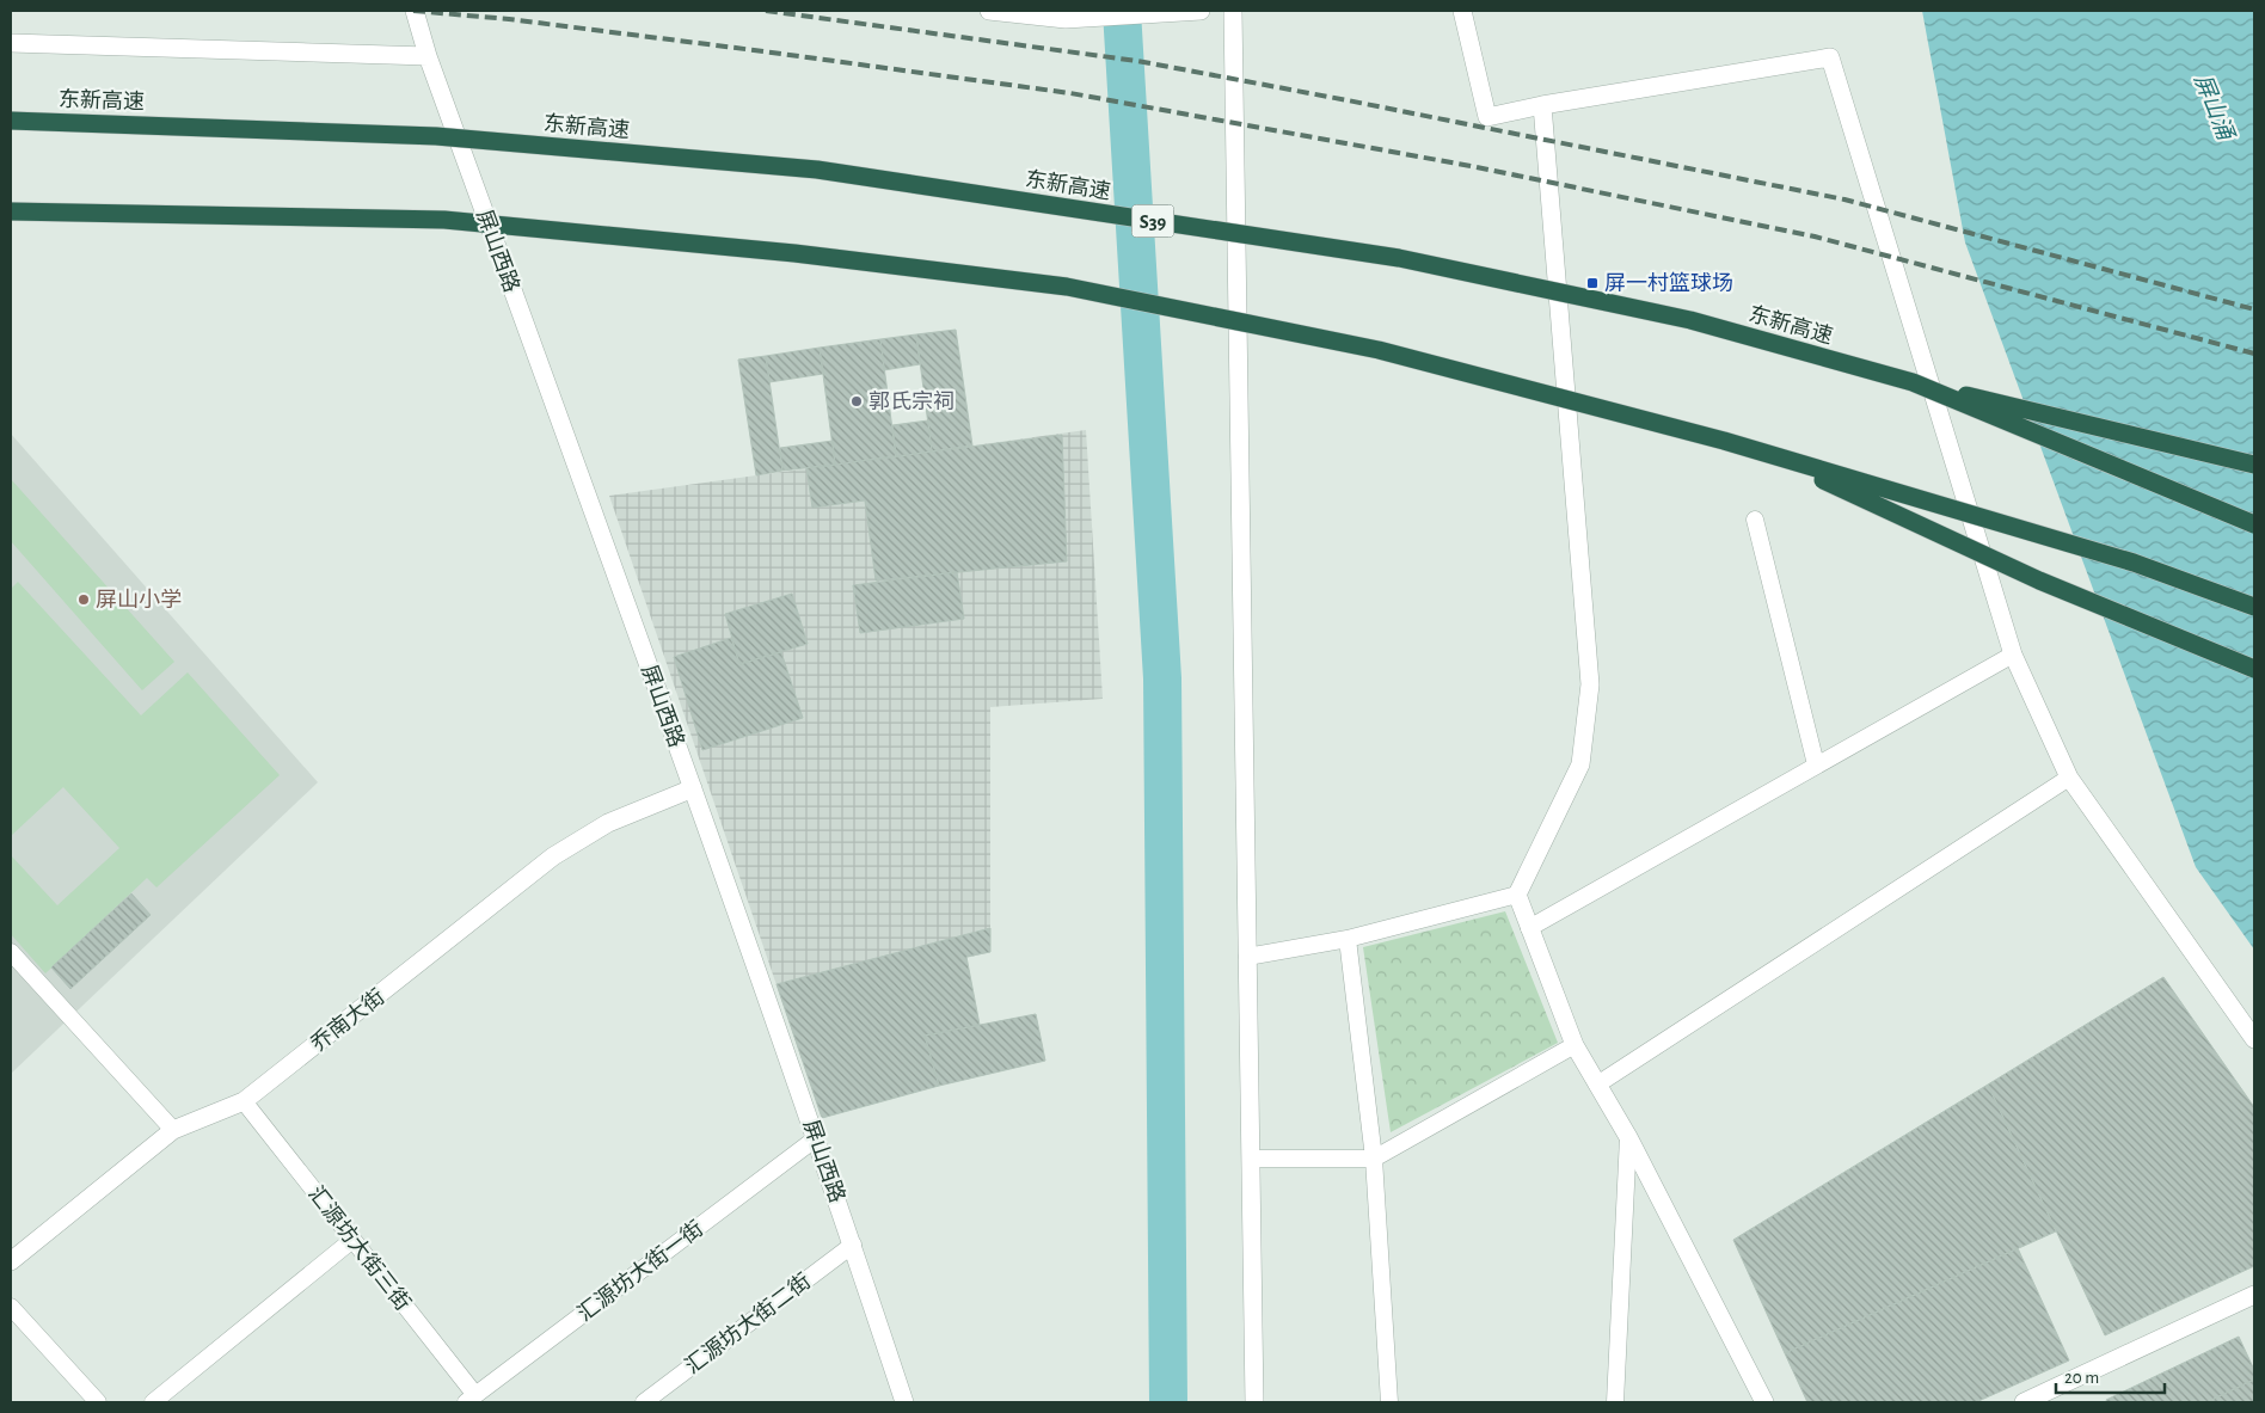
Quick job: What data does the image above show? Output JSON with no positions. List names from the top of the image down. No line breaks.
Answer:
{"streets":{"highway":["东新高速","S39"],"street":["屏山西路","乔南大街"],"lane":["汇源坊大街三街","汇源坊大街一街","汇源坊大街二街"]},"crossings":[["屏山西路","乔南大街"],["屏山西路","汇源坊大街一街"],["屏山西路","汇源坊大街二街"],["乔南大街","汇源坊大街三街"],["汇源坊大街三街","汇源坊大街一街"]],"water":["屏山涌"],"places":{"transit":["屏一村篮球场"],"other":["郭氏宗祠","屏山小学"]},"scale_bar":"20 m"}
